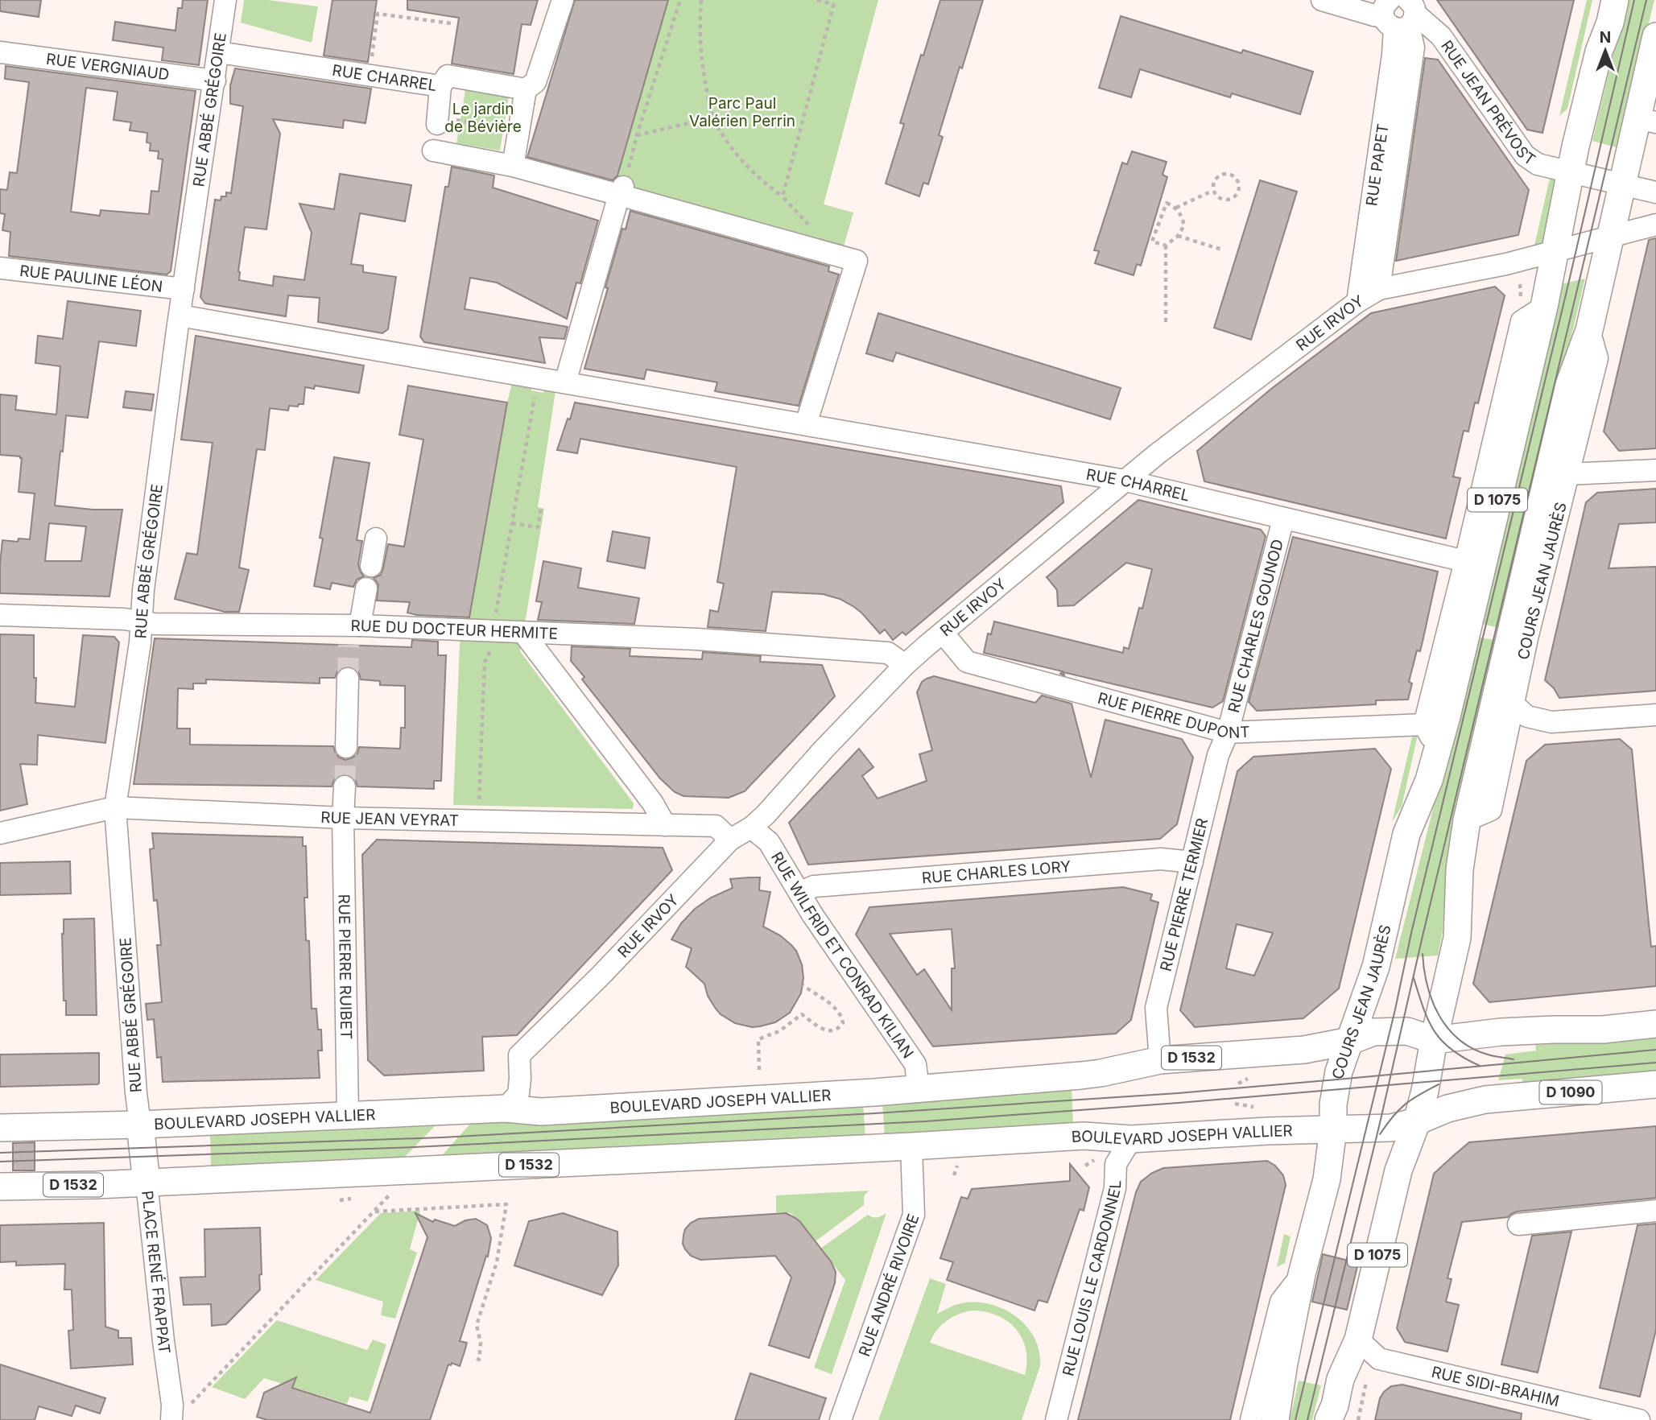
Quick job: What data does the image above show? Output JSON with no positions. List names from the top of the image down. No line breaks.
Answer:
{"streets":{"main road":["D 1075","COURS JEAN JAURÈS","D 1532","D 1090","BOULEVARD JOSEPH VALLIER","PLACE RENÉ FRAPPAT"],"street":["RUE VERGNIAUD","RUE CHARREL","RUE JEAN PRÉVOST","RUE ABBÉ GRÉGOIRE","RUE PAPET","RUE PAULINE LÉON","RUE IRVOY","RUE CHARLES GOUNOD","RUE DU DOCTEUR HERMITE","RUE PIERRE DUPONT","RUE JEAN VEYRAT","RUE CHARLES LORY","RUE PIERRE TERMIER","RUE WILFRID ET CONRAD KILIAN","RUE PIERRE RUIBET","RUE LOUIS LE CARDONNEL","RUE ANDRÉ RIVOIRE","RUE SIDI-BRAHIM"]},"crossings":[["RUE VERGNIAUD","RUE ABBÉ GRÉGOIRE"],["RUE CHARREL","RUE ABBÉ GRÉGOIRE"],["RUE CHARREL","RUE IRVOY"],["RUE CHARREL","RUE CHARLES GOUNOD"],["RUE JEAN PRÉVOST","RUE PAPET"],["RUE JEAN PRÉVOST","COURS JEAN JAURÈS"],["RUE ABBÉ GRÉGOIRE","RUE PAULINE LÉON"],["RUE ABBÉ GRÉGOIRE","RUE DU DOCTEUR HERMITE"],["RUE ABBÉ GRÉGOIRE","RUE JEAN VEYRAT"],["RUE ABBÉ GRÉGOIRE","BOULEVARD JOSEPH VALLIER"],["RUE ABBÉ GRÉGOIRE","PLACE RENÉ FRAPPAT"],["RUE PAPET","RUE IRVOY"],["RUE IRVOY","COURS JEAN JAURÈS"],["RUE IRVOY","RUE DU DOCTEUR HERMITE"],["RUE IRVOY","RUE PIERRE DUPONT"],["RUE IRVOY","RUE JEAN VEYRAT"],["RUE IRVOY","RUE WILFRID ET CONRAD KILIAN"],["RUE IRVOY","BOULEVARD JOSEPH VALLIER"],["D 1075","COURS JEAN JAURÈS"],["D 1075","D 1090"],["D 1075","BOULEVARD JOSEPH VALLIER"],["D 1075","RUE SIDI-BRAHIM"],["COURS JEAN JAURÈS","D 1090"],["COURS JEAN JAURÈS","BOULEVARD JOSEPH VALLIER"],["RUE CHARLES GOUNOD","RUE PIERRE DUPONT"],["RUE CHARLES GOUNOD","RUE PIERRE TERMIER"],["RUE PIERRE DUPONT","RUE PIERRE TERMIER"],["RUE JEAN VEYRAT","RUE PIERRE RUIBET"],["RUE CHARLES LORY","RUE PIERRE TERMIER"],["RUE CHARLES LORY","RUE WILFRID ET CONRAD KILIAN"],["RUE PIERRE TERMIER","BOULEVARD JOSEPH VALLIER"],["RUE WILFRID ET CONRAD KILIAN","BOULEVARD JOSEPH VALLIER"],["RUE PIERRE RUIBET","BOULEVARD JOSEPH VALLIER"],["D 1090","BOULEVARD JOSEPH VALLIER"],["BOULEVARD JOSEPH VALLIER","PLACE RENÉ FRAPPAT"],["BOULEVARD JOSEPH VALLIER","RUE LOUIS LE CARDONNEL"],["BOULEVARD JOSEPH VALLIER","RUE ANDRÉ RIVOIRE"]],"parks":["Parc Paul Valérien Perrin","Le jardin de Bévière"],"north":"top"}
